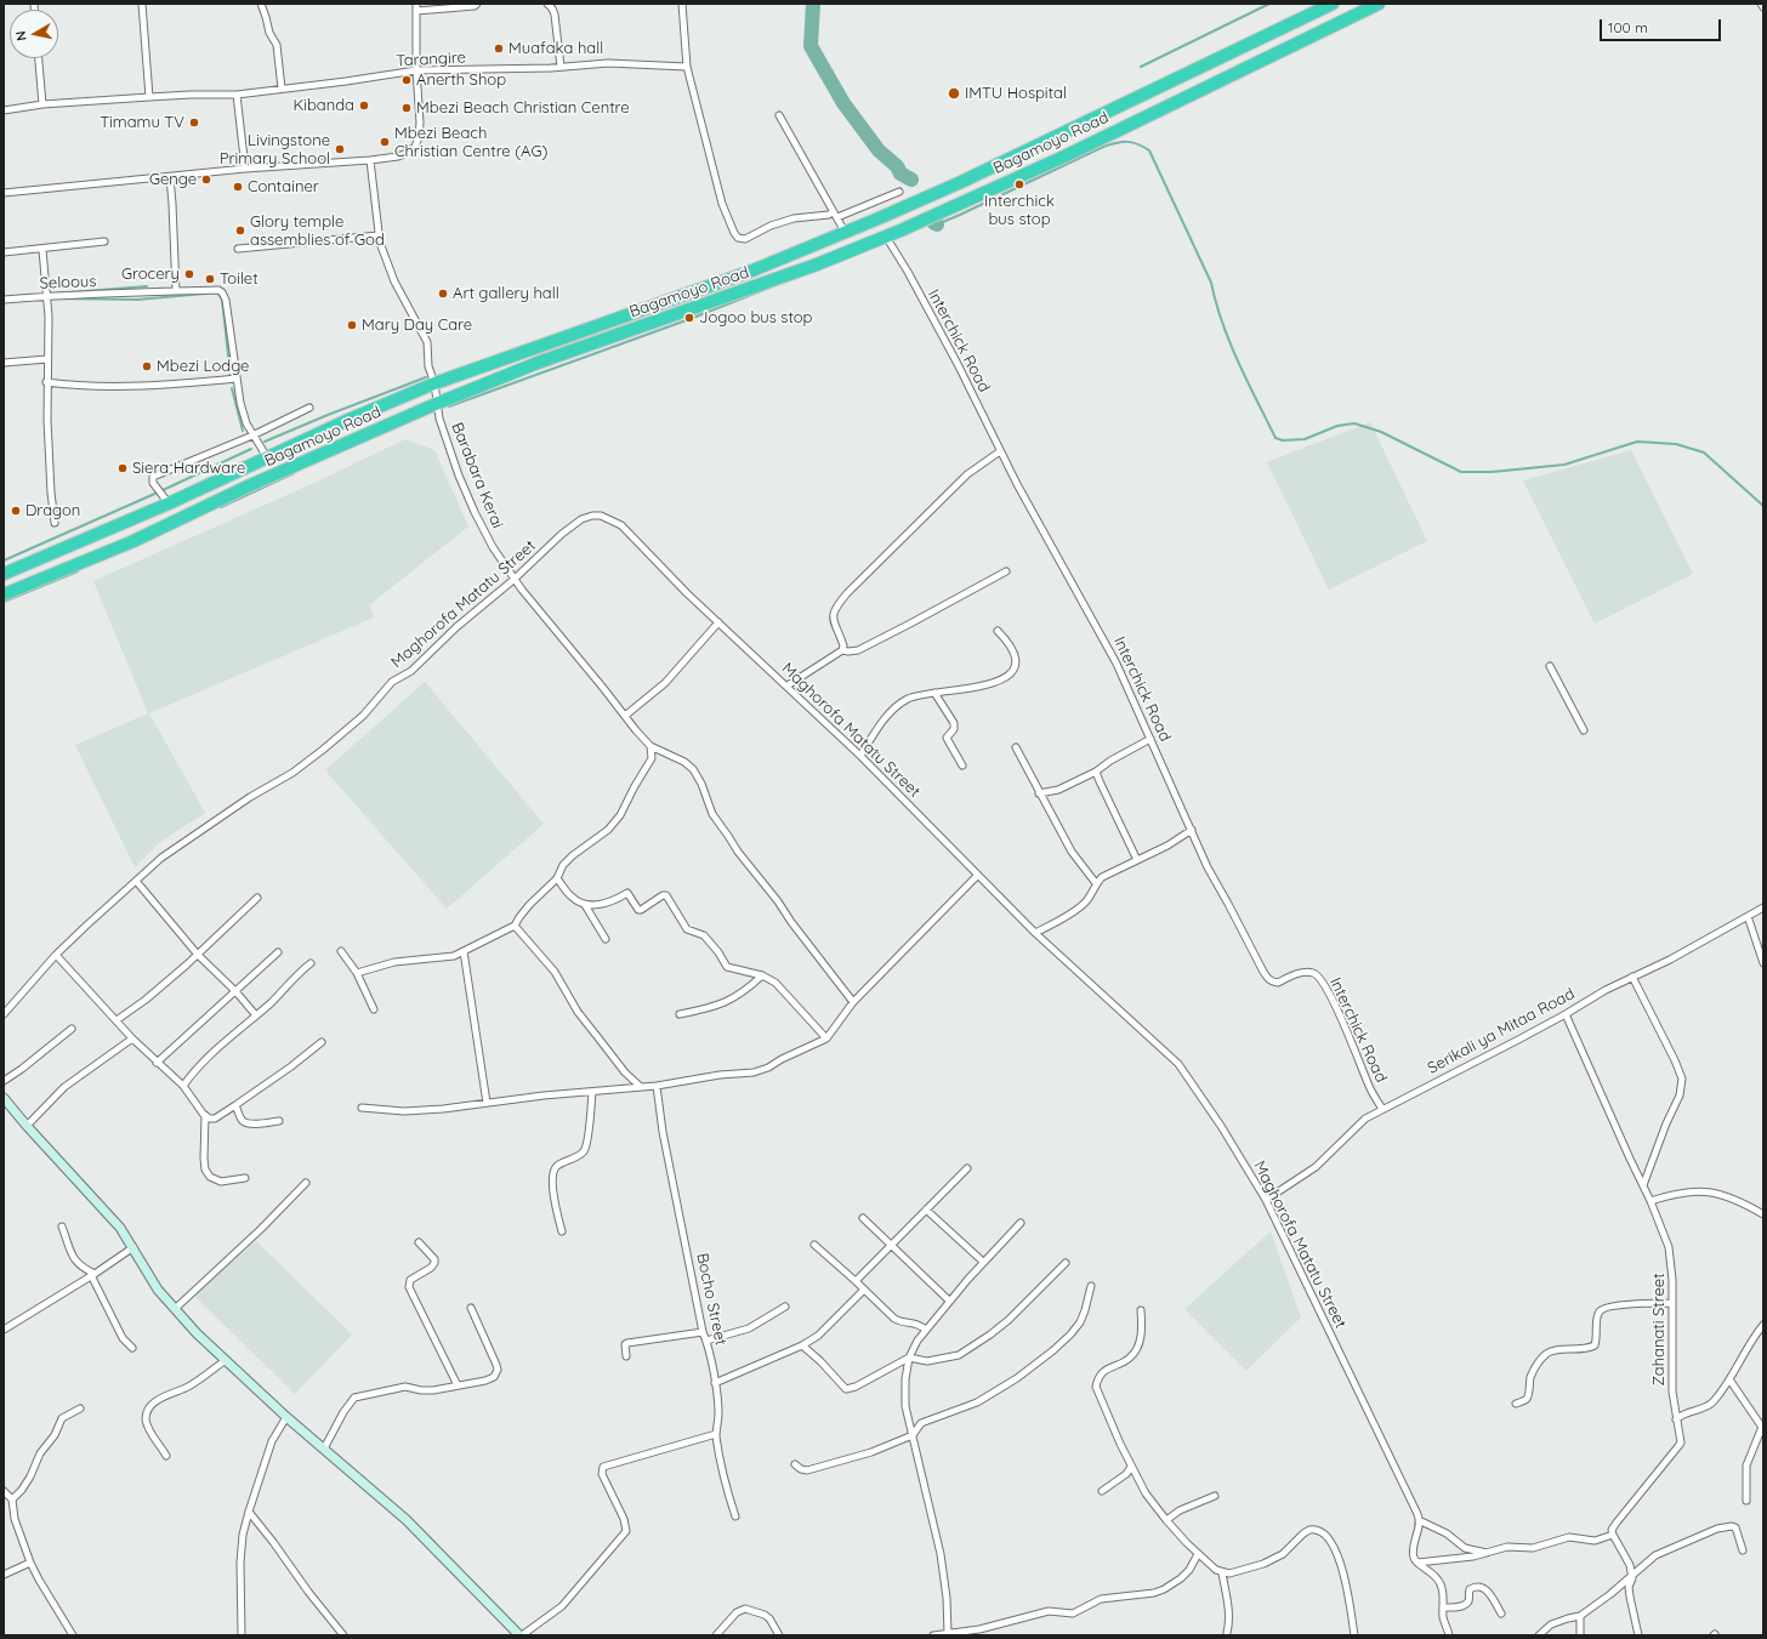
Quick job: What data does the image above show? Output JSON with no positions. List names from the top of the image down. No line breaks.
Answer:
{"streets":{"highway":["Bagamoyo Road"],"street":["Tarangire","Seloous","Interchick Road","Barabara Kerai","Maghorofa Matatu Street","Serikali ya Mitaa Road","Bocho Street","Zahanati Street"]},"crossings":[["Bagamoyo Road","Seloous"],["Bagamoyo Road","Interchick Road"],["Bagamoyo Road","Barabara Kerai"],["Interchick Road","Serikali ya Mitaa Road"],["Barabara Kerai","Maghorofa Matatu Street"],["Maghorofa Matatu Street","Serikali ya Mitaa Road"],["Serikali ya Mitaa Road","Zahanati Street"]],"places":["Muafaka hall","Anerth Shop","IMTU Hospital","Kibanda","Mbezi Beach Christian Centre","Timamu TV","Mbezi Beach Christian Centre (AG)","Livingstone Primary School","Genge","Interchick bus stop","Container","Glory temple assemblies of God","Grocery","Toilet","Art gallery hall","Jogoo bus stop","Mary Day Care","Mbezi Lodge","Siera Hardware","Dragon"],"scale_bar":"100 m","north":"left"}
